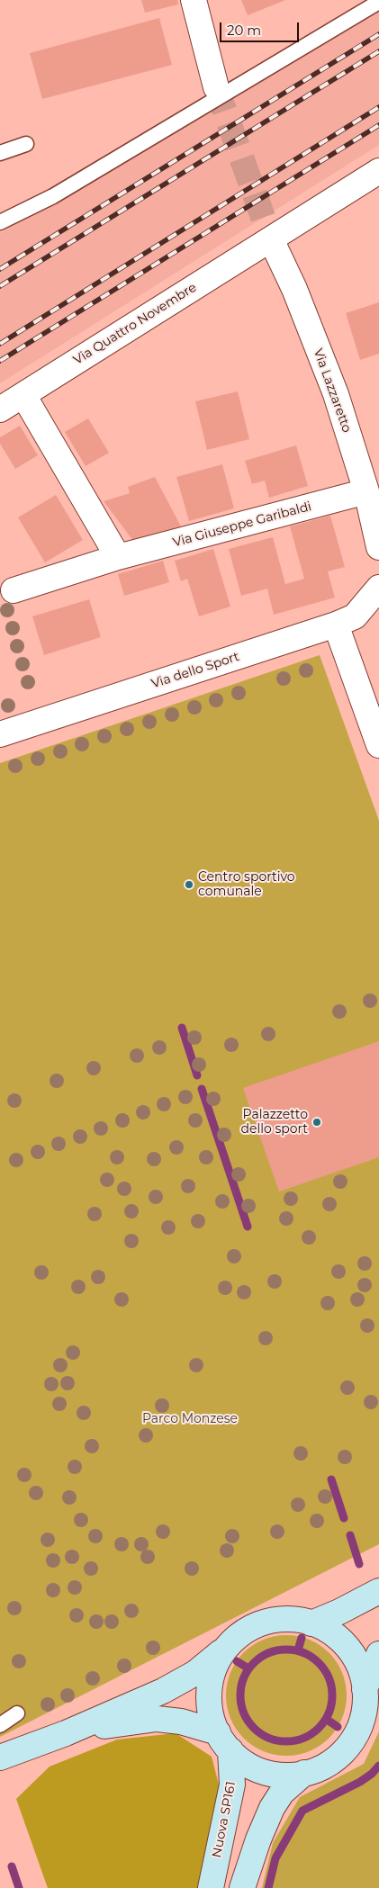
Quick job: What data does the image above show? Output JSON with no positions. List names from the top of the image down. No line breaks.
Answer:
{"streets":{"main road":["Nuova SP161"],"street":["Via Quattro Novembre","Via Lazzaretto","Via Giuseppe Garibaldi","Via dello Sport"]},"crossings":[["Via Quattro Novembre","Via Lazzaretto"],["Via Lazzaretto","Via Giuseppe Garibaldi"]],"parks":["Parco Monzese"],"places":["Centro sportivo comunale","Palazzetto dello sport"],"scale_bar":"20 m"}
